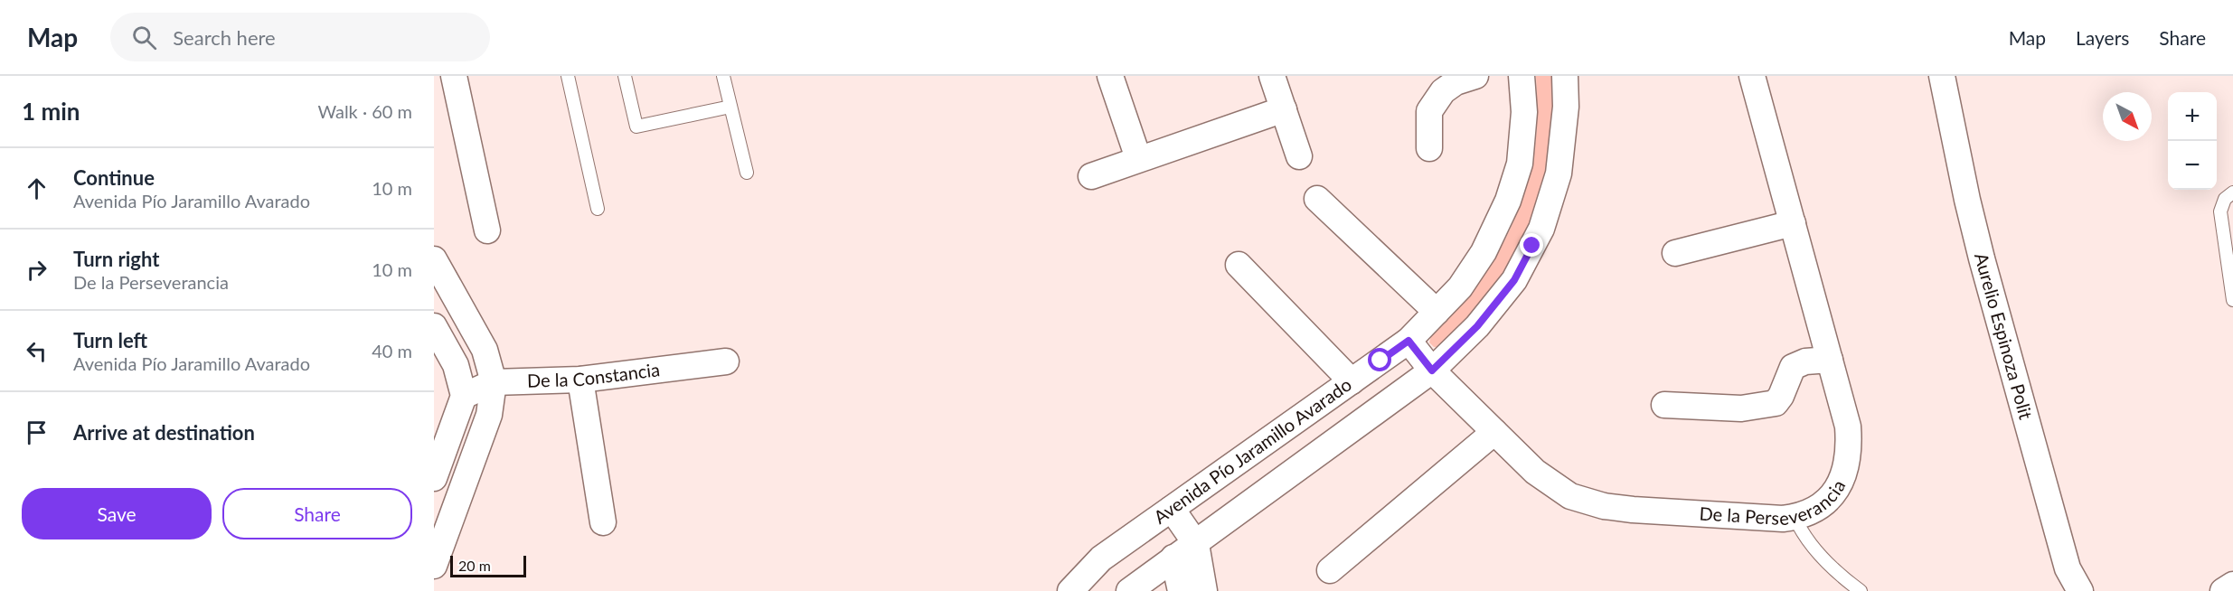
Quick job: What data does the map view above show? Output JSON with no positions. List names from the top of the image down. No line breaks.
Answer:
{"streets":{"street":["Aurelio Espinoza Polit","De la Constancia","Avenida Pío Jaramillo Avarado","De la Perseverancia"]},"crossings":[["Avenida Pío Jaramillo Avarado","De la Perseverancia"]],"scale_bar":"20 m","north":"bottom right","page":{"header":"Map","search":"Search here","nav":["Map","Layers","Share"],"heading":["1 min","Walk · 60 m"],"map_buttons":["+","−"],"list":[["Continue","Avenida Pío Jaramillo Avarado","10 m"],["Turn right","De la Perseverancia","10 m"],["Turn left","Avenida Pío Jaramillo Avarado","40 m"],"Arrive at destination"],"buttons":["Save","Share"],"scale":"20 m"}}
